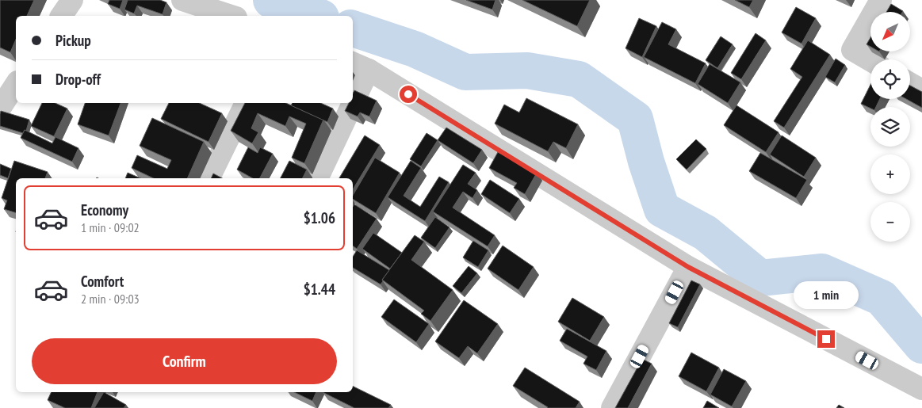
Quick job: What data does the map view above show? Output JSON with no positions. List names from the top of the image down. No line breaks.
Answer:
{"north":"bottom left","page":{"map_buttons":["+","−"],"banner":["Pickup","Drop-off"],"list":[{"name":"Economy","note":"1 min · 09:02","value":"$1.06"},{"name":"Comfort","note":"2 min · 09:03","value":"$1.44"}],"bubble":"1 min","buttons":"Confirm"}}
